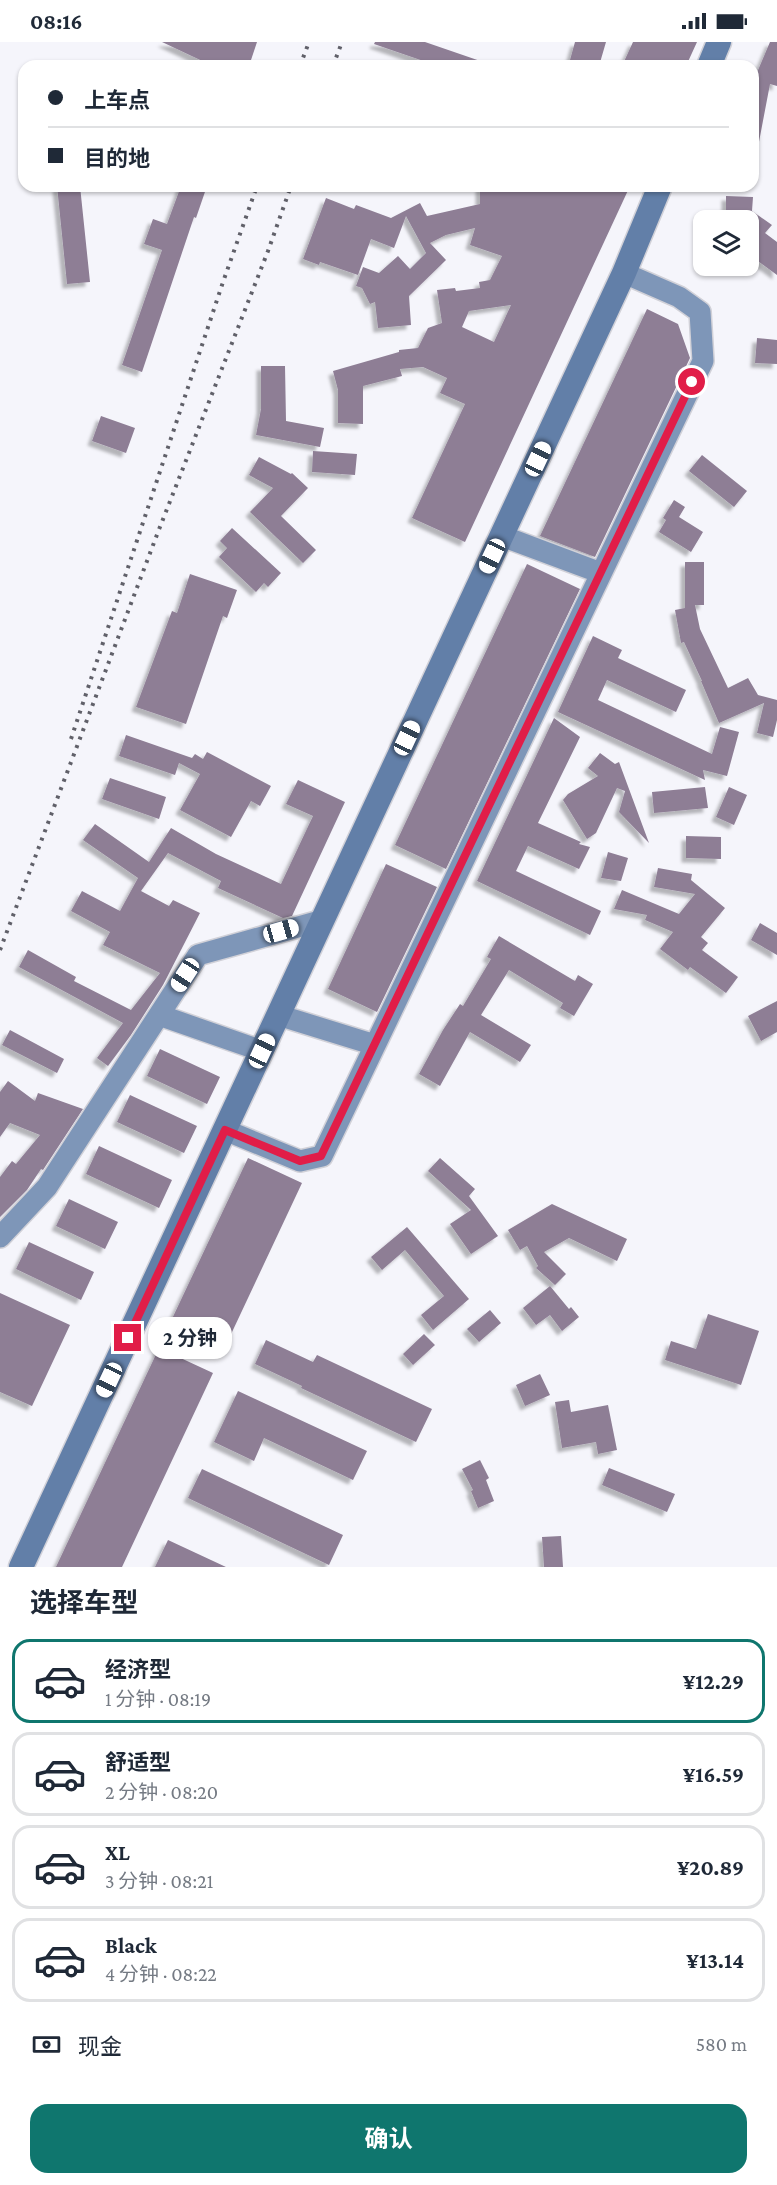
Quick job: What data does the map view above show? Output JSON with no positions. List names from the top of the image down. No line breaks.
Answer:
{"page":{"status":"08:16","banner":["上车点","目的地"],"bubble":"2 分钟","heading":"选择车型","list":[{"name":"经济型","note":"1 分钟 · 08:19","value":"¥12.29"},{"name":"舒适型","note":"2 分钟 · 08:20","value":"¥16.59"},{"name":"XL","note":"3 分钟 · 08:21","value":"¥20.89"},{"name":"Black","note":"4 分钟 · 08:22","value":"¥13.14"}],"pay":["现金","580 m"],"buttons":"确认"}}
